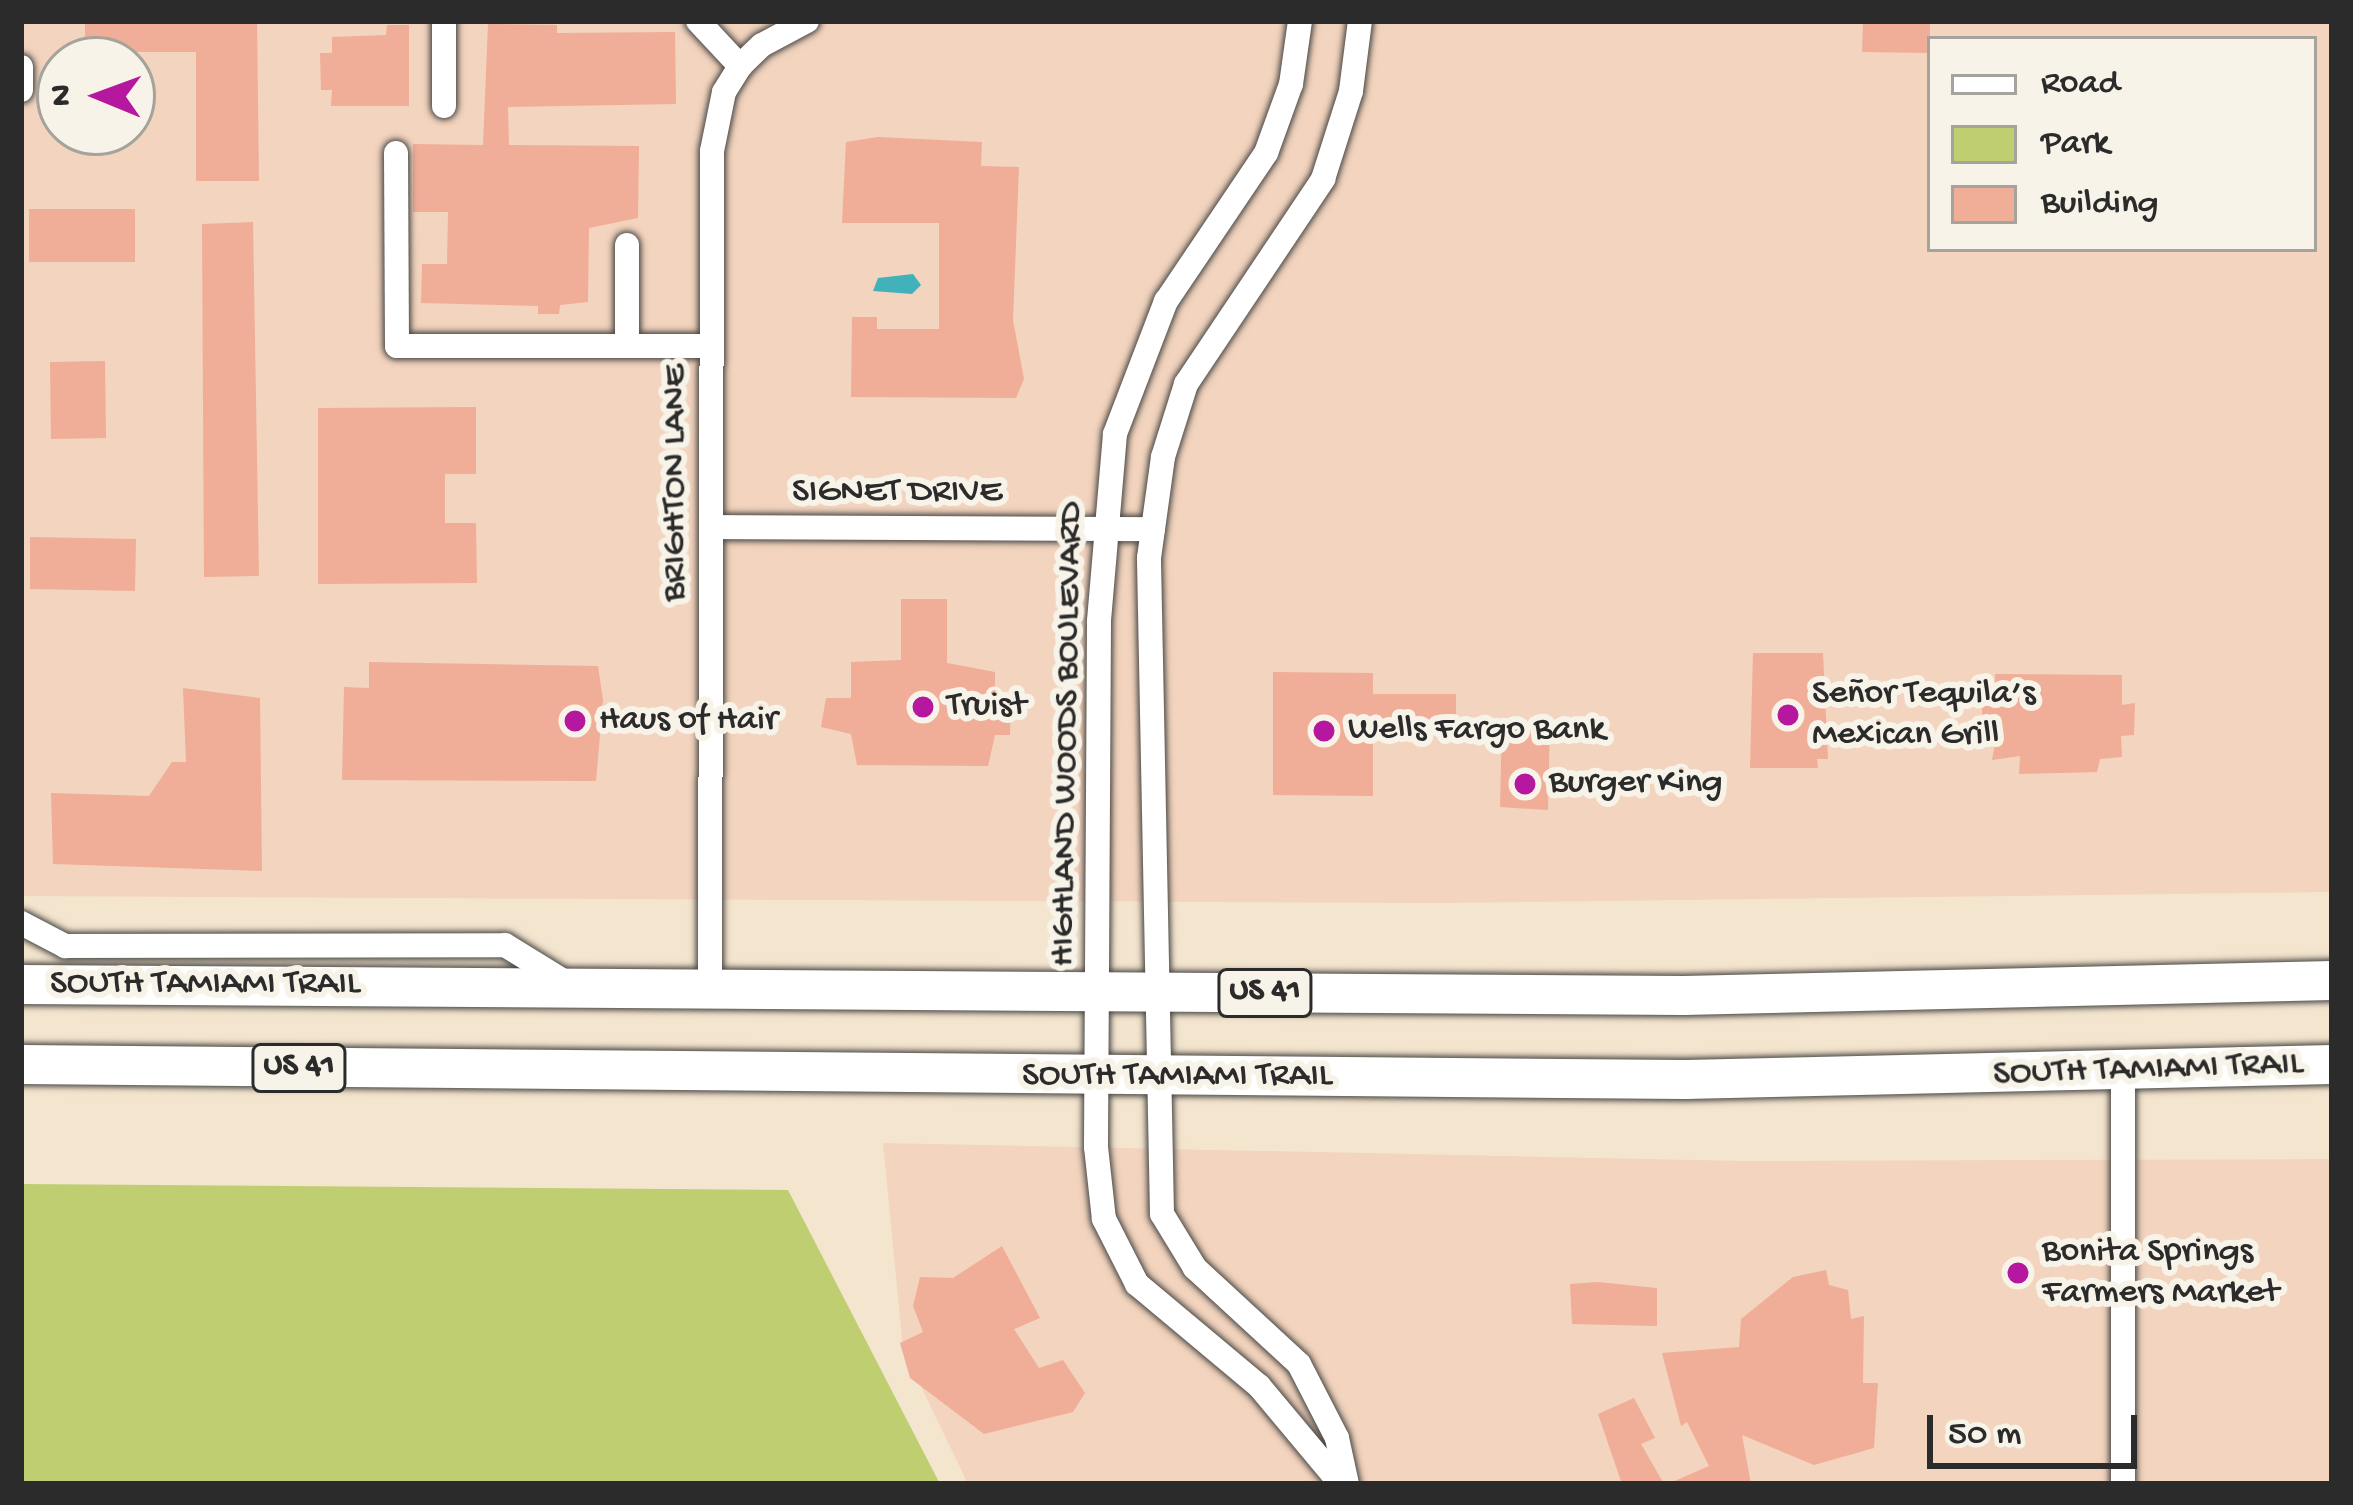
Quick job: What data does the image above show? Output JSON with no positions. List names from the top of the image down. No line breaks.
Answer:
{"streets":{"main road":["SOUTH TAMIAMI TRAIL","US 41"],"street":["BRIGHTON LANE","SIGNET DRIVE","HIGHLAND WOODS BOULEVARD"]},"crossings":[["BRIGHTON LANE","SIGNET DRIVE"],["BRIGHTON LANE","SOUTH TAMIAMI TRAIL"],["SIGNET DRIVE","HIGHLAND WOODS BOULEVARD"],["HIGHLAND WOODS BOULEVARD","SOUTH TAMIAMI TRAIL"]],"places":["Truist","Señor Tequila’s Mexican Grill","Haus of Hair","Wells Fargo Bank","Burger King","Bonita Springs Farmers Market"],"legend":["Road","Park","Building"],"scale_bar":"50 m","north":"left"}
